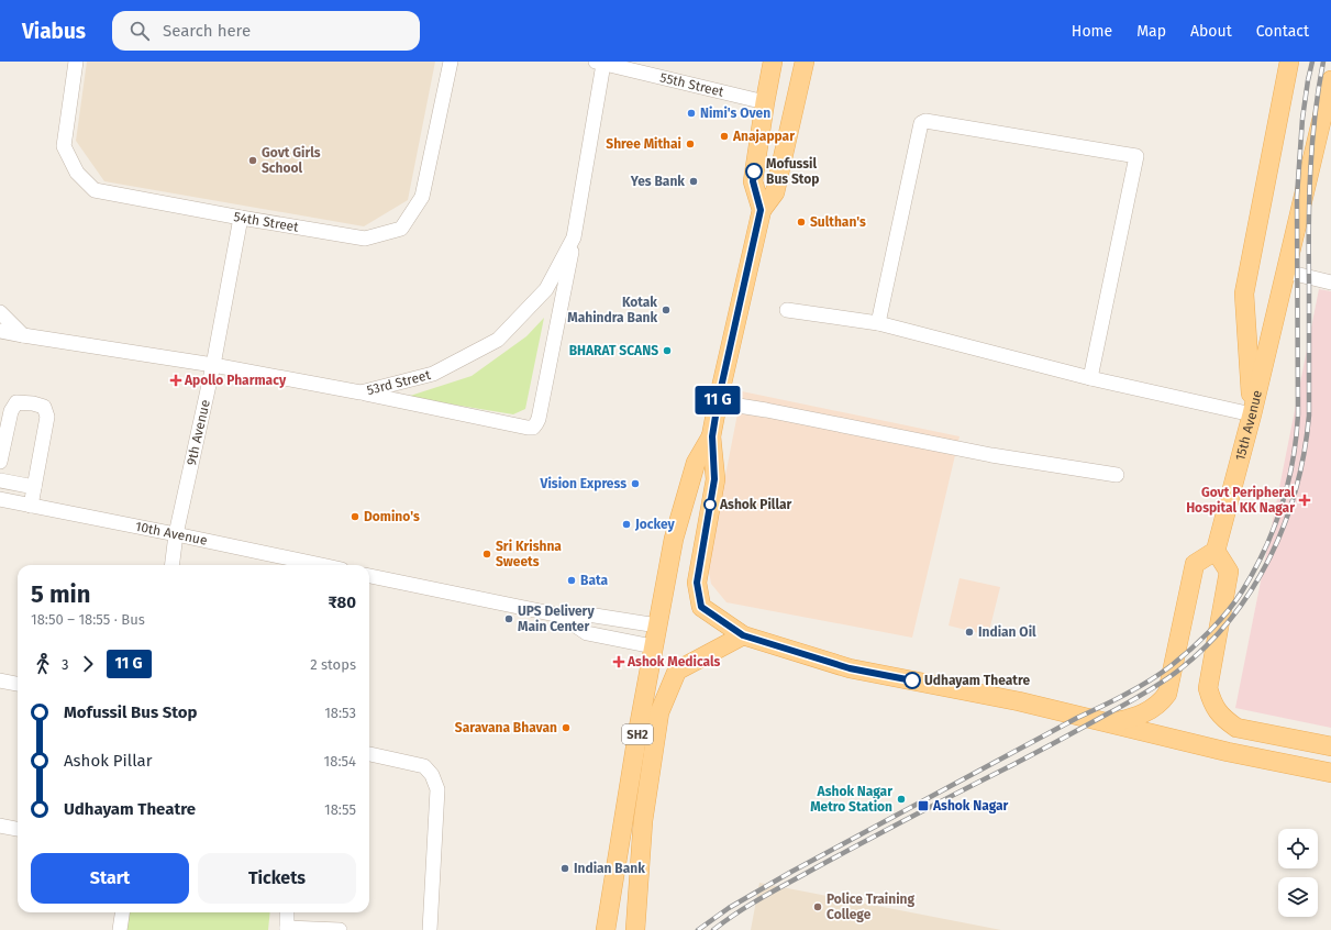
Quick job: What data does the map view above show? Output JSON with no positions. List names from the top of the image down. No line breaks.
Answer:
{"streets":{"main road":["15th Avenue","SH2"],"street":["55th Street","54th Street","53rd Street","9th Avenue","10th Avenue"]},"crossings":[["55th Street","53rd Street"],["55th Street","SH2"],["54th Street","9th Avenue"],["53rd Street","9th Avenue"],["9th Avenue","10th Avenue"]],"places":{"other":["Nimi's Oven","Anajappar","Shree Mithai","Govt Girls School","Mofussil Bus Stop","Yes Bank","Sulthan's","Kotak Mahindra Bank","BHARAT SCANS","Vision Express","Ashok Pillar","Domino's","Jockey","Sri Krishna Sweets","Bata","UPS Delivery Main Center","Indian Oil","Udhayam Theatre","Saravana Bhavan","Ashok Nagar Metro Station","Indian Bank","Police Training College"],"health":["Apollo Pharmacy","Govt Peripheral Hospital KK Nagar","Ashok Medicals"],"transit":["Ashok Nagar"]},"page":{"header":"Viabus","search":"Search here","nav":["Home","Map","About","Contact"],"on_map":"11 G","heading":["5 min","18:50 – 18:55 · Bus","₹80"],"legs":["3","11 G","2 stops"],"list":[{"name":"Mofussil Bus Stop","value":"18:53"},{"name":"Ashok Pillar","value":"18:54"},{"name":"Udhayam Theatre","value":"18:55"}],"buttons":["Start","Tickets"]}}
